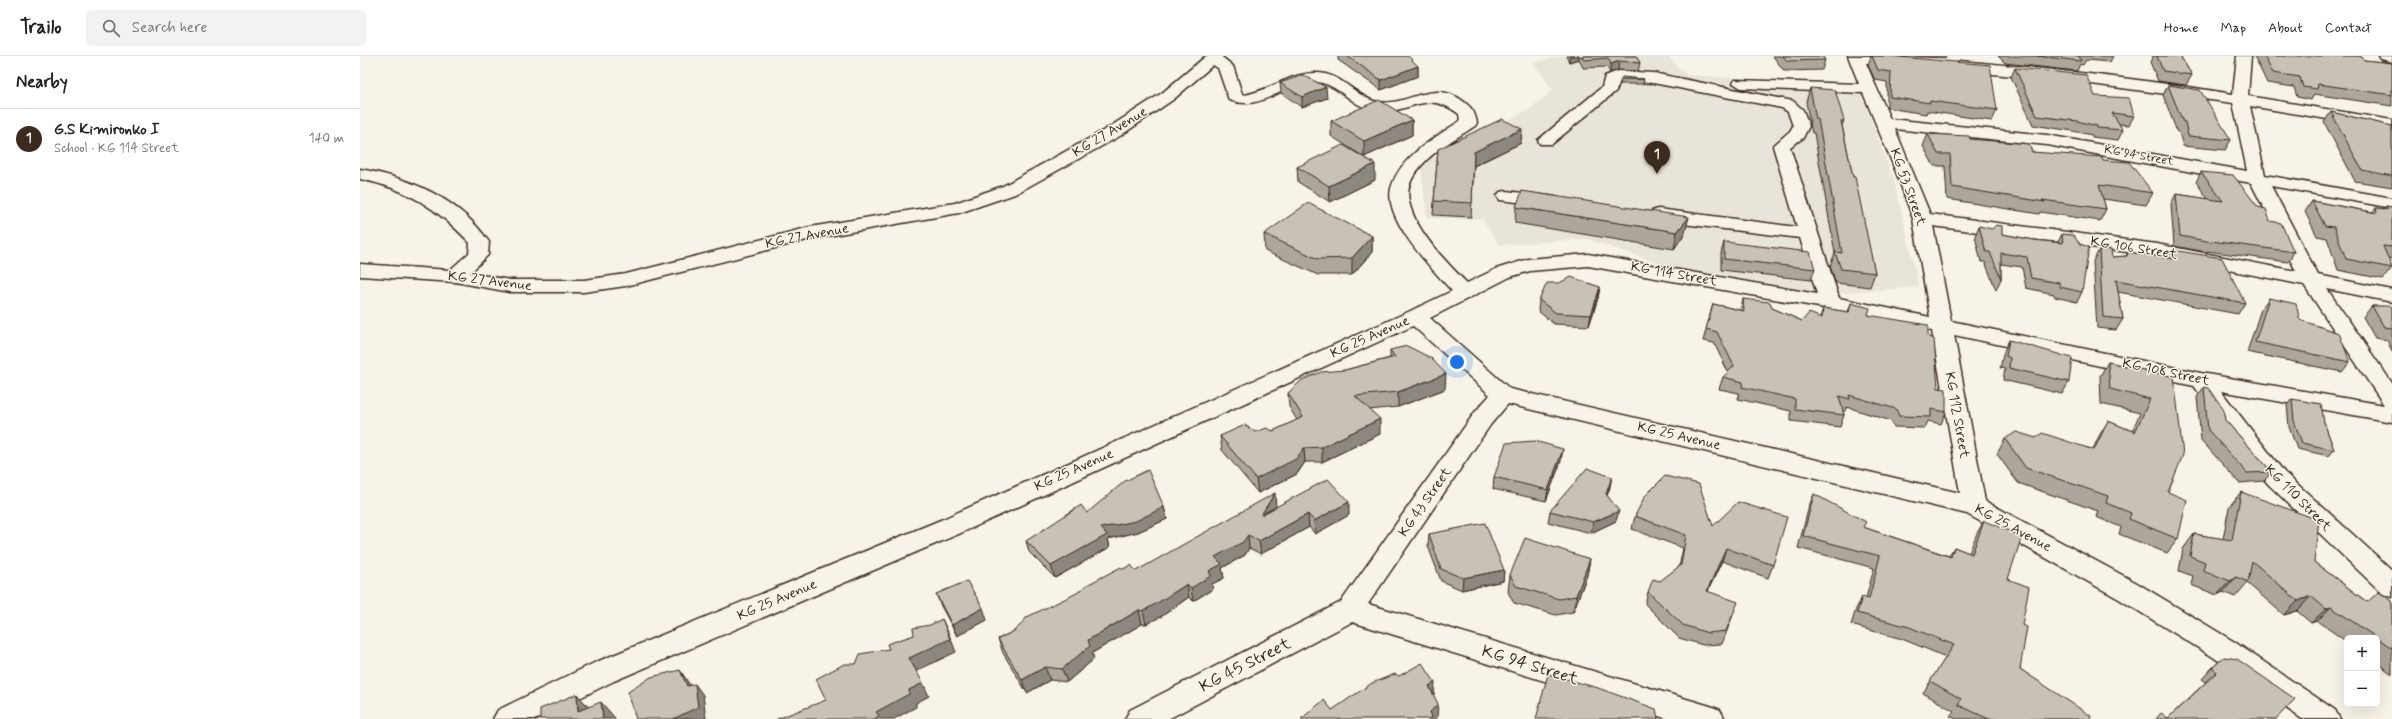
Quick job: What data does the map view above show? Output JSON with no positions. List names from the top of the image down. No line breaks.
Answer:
{"streets":{"street":["KG 27 Avenue","KG 94 Street","KG 53 Street","KG 106 Street","KG 114 Street","KG 25 Avenue","KG 108 Street","KG 112 Street","KG 110 Street","KG 43 Street","KG 45 Street"]},"crossings":[["KG 94 Street","KG 53 Street"],["KG 94 Street","KG 43 Street"],["KG 94 Street","KG 45 Street"],["KG 53 Street","KG 106 Street"],["KG 53 Street","KG 114 Street"],["KG 53 Street","KG 108 Street"],["KG 53 Street","KG 112 Street"],["KG 114 Street","KG 25 Avenue"],["KG 114 Street","KG 108 Street"],["KG 114 Street","KG 112 Street"],["KG 25 Avenue","KG 112 Street"],["KG 25 Avenue","KG 43 Street"],["KG 108 Street","KG 112 Street"],["KG 108 Street","KG 110 Street"],["KG 43 Street","KG 45 Street"]],"page":{"header":"Trailo","search":"Search here","nav":["Home","Map","About","Contact"],"heading":"Nearby","list":[{"mark":"1","name":"G.S Kimironko I","note":"School · KG 114 Street","value":"140 m"}],"pins":"1","map_buttons":["+","−"]}}
